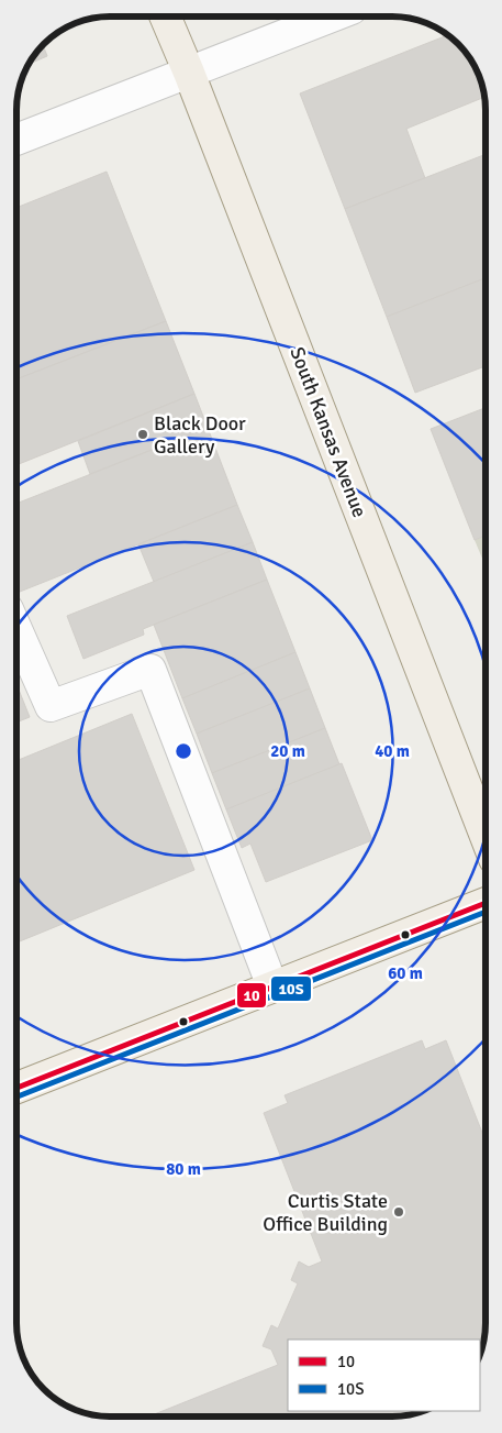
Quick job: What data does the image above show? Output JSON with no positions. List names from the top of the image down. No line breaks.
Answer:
{"streets":{"main road":["South Kansas Avenue"]},"places":["Black Door Gallery","Curtis State Office Building"],"lines":["transit line 10","transit line 10S"],"legend":["10","10S"],"rings":["20 m","40 m","60 m","80 m"]}
